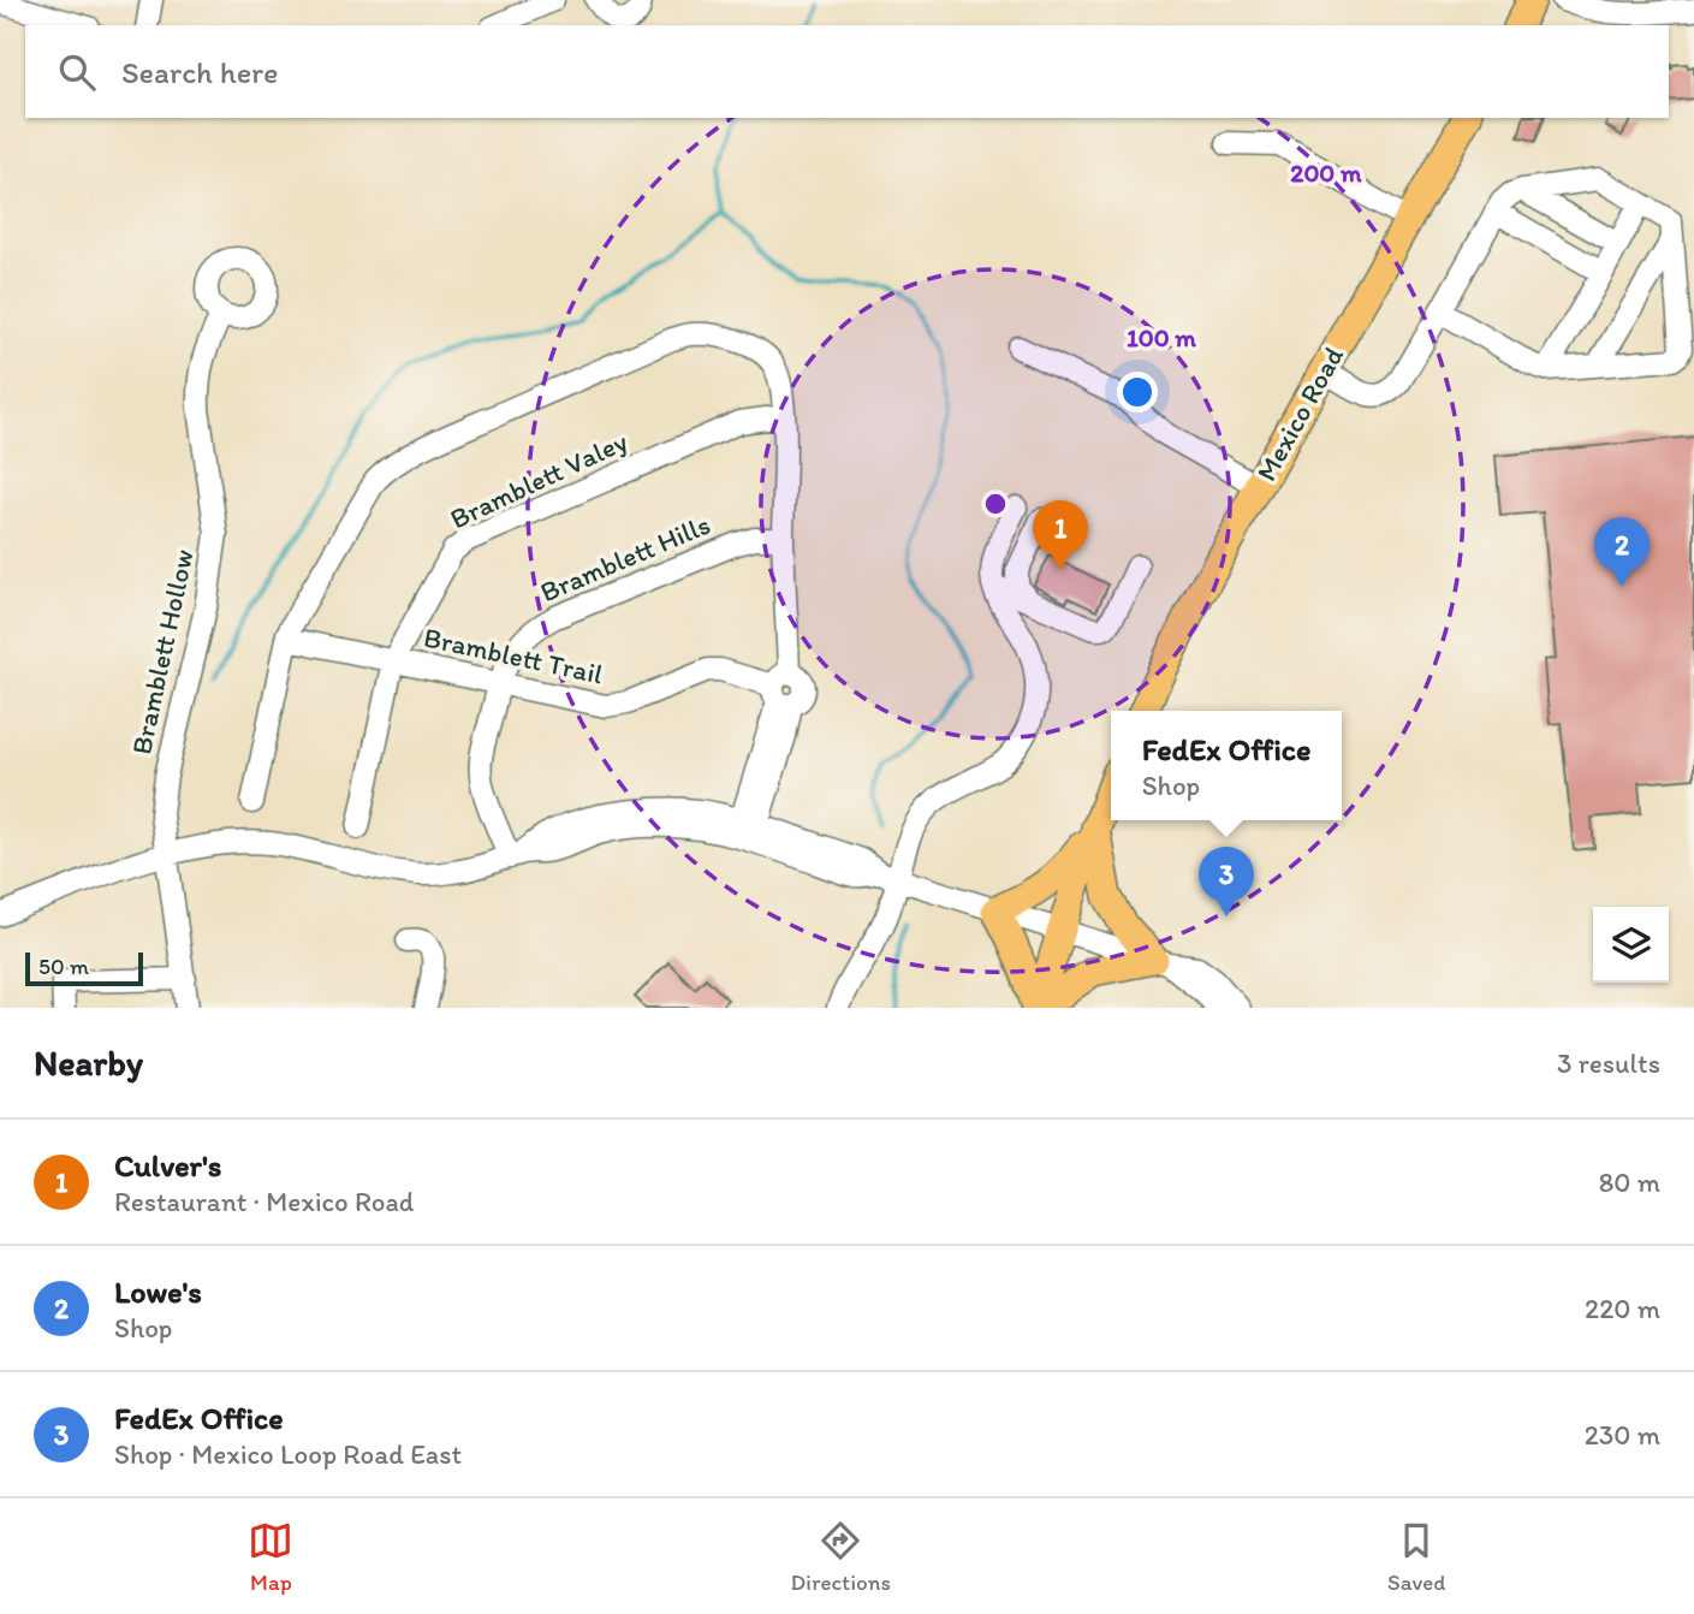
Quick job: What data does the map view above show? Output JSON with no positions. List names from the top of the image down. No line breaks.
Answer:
{"streets":{"main road":["Mexico Road"],"street":["Bramblett Valey","Bramblett Hills","Bramblett Hollow","Bramblett Trail"]},"crossings":[["Bramblett Valey","Bramblett Trail"],["Bramblett Hills","Bramblett Trail"]],"scale_bar":"50 m","page":{"search":"Search here","pins":["1","2","3"],"popup":["FedEx Office","Shop"],"scale":"50 m","heading":["Nearby","3 results"],"list":[{"mark":"1","name":"Culver's","note":"Restaurant · Mexico Road","value":"80 m"},{"mark":"2","name":"Lowe's","note":"Shop","value":"220 m"},{"mark":"3","name":"FedEx Office","note":"Shop · Mexico Loop Road East","value":"230 m"}],"nav":["Map","Directions","Saved"]},"rings":["200 m","100 m"]}
